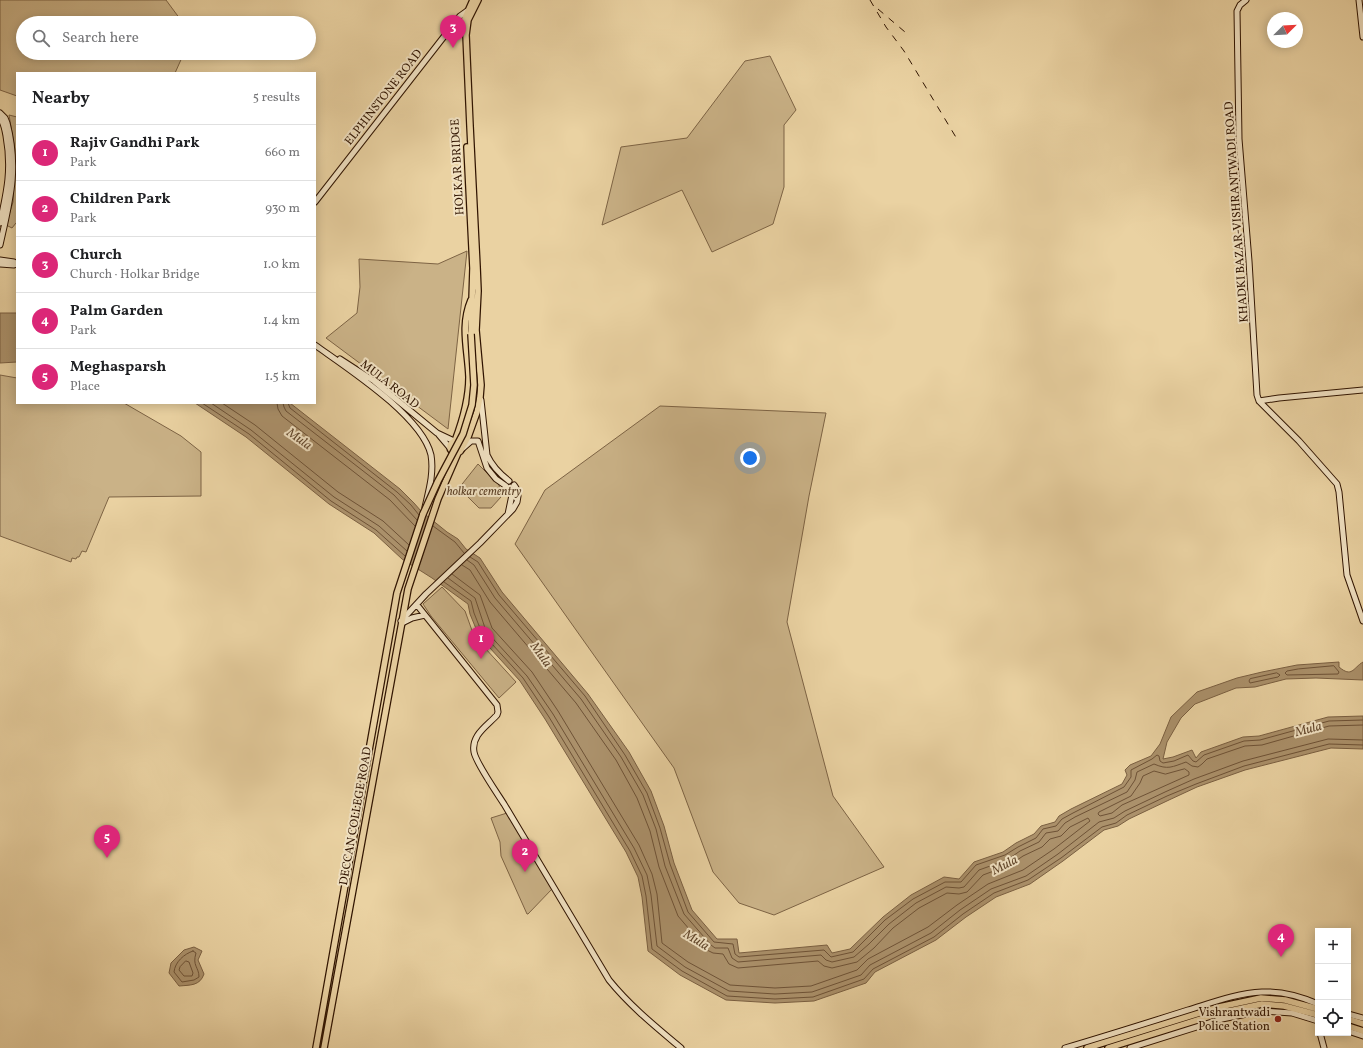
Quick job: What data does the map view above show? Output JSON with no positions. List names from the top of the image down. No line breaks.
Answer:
{"streets":{"main road":["ELPHINSTONE ROAD","HOLKAR BRIDGE","DECCAN COLLEGE ROAD"],"street":["KHADKI BAZAR-VISHRANTWADI ROAD","MULA ROAD"]},"crossings":[["ELPHINSTONE ROAD","HOLKAR BRIDGE"],["ELPHINSTONE ROAD","MULA ROAD"],["ELPHINSTONE ROAD","DECCAN COLLEGE ROAD"],["HOLKAR BRIDGE","DECCAN COLLEGE ROAD"],["MULA ROAD","DECCAN COLLEGE ROAD"]],"water":["Mula"],"parks":["holkar cementry"],"places":["Vishrantwadi Police Station"],"north":"top right","page":{"pins":["3","1","5","2","4"],"search":"Search here","heading":["Nearby","5 results"],"list":[{"mark":"1","name":"Rajiv Gandhi Park","note":"Park","value":"660 m"},{"mark":"2","name":"Children Park","note":"Park","value":"930 m"},{"mark":"3","name":"Church","note":"Church · Holkar Bridge","value":"1.0 km"},{"mark":"4","name":"Palm Garden","note":"Park","value":"1.4 km"},{"mark":"5","name":"Meghasparsh","note":"Place","value":"1.5 km"}],"map_buttons":["+","−"]}}
